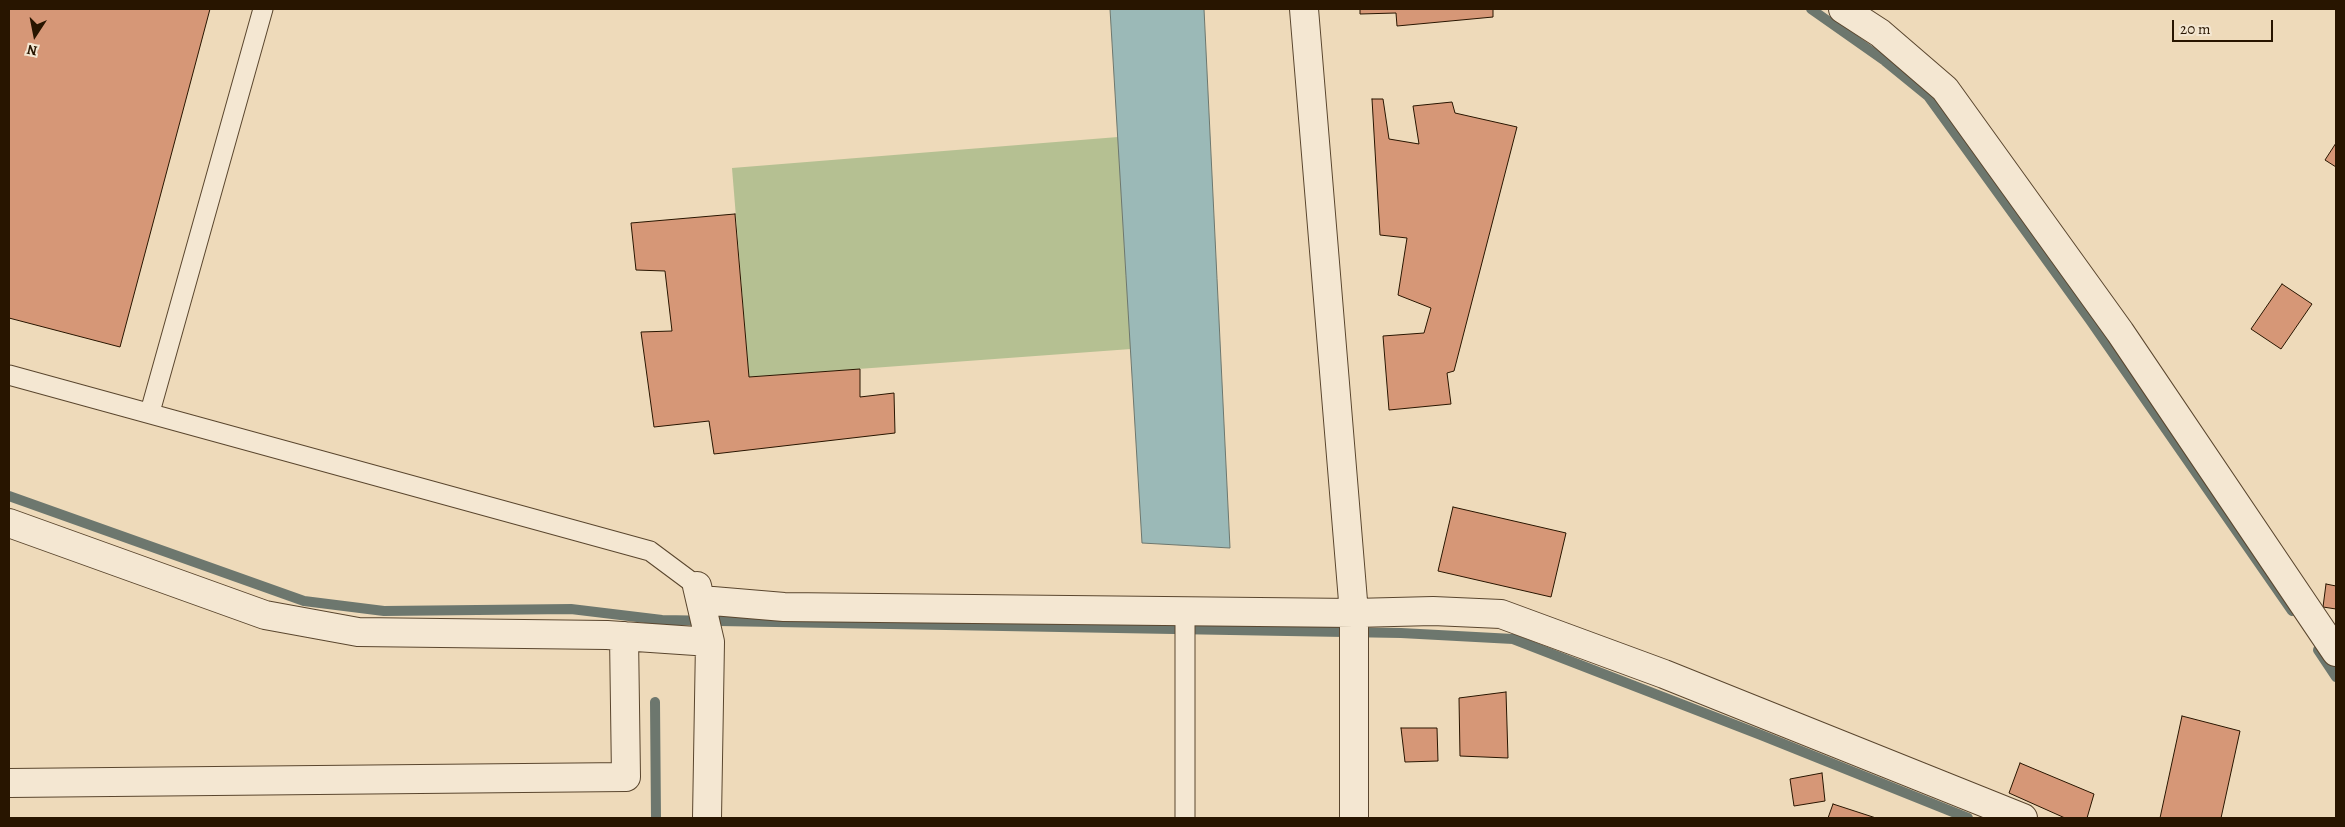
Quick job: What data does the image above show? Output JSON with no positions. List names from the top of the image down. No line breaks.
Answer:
{"scale_bar":"20 m","north":"bottom"}
